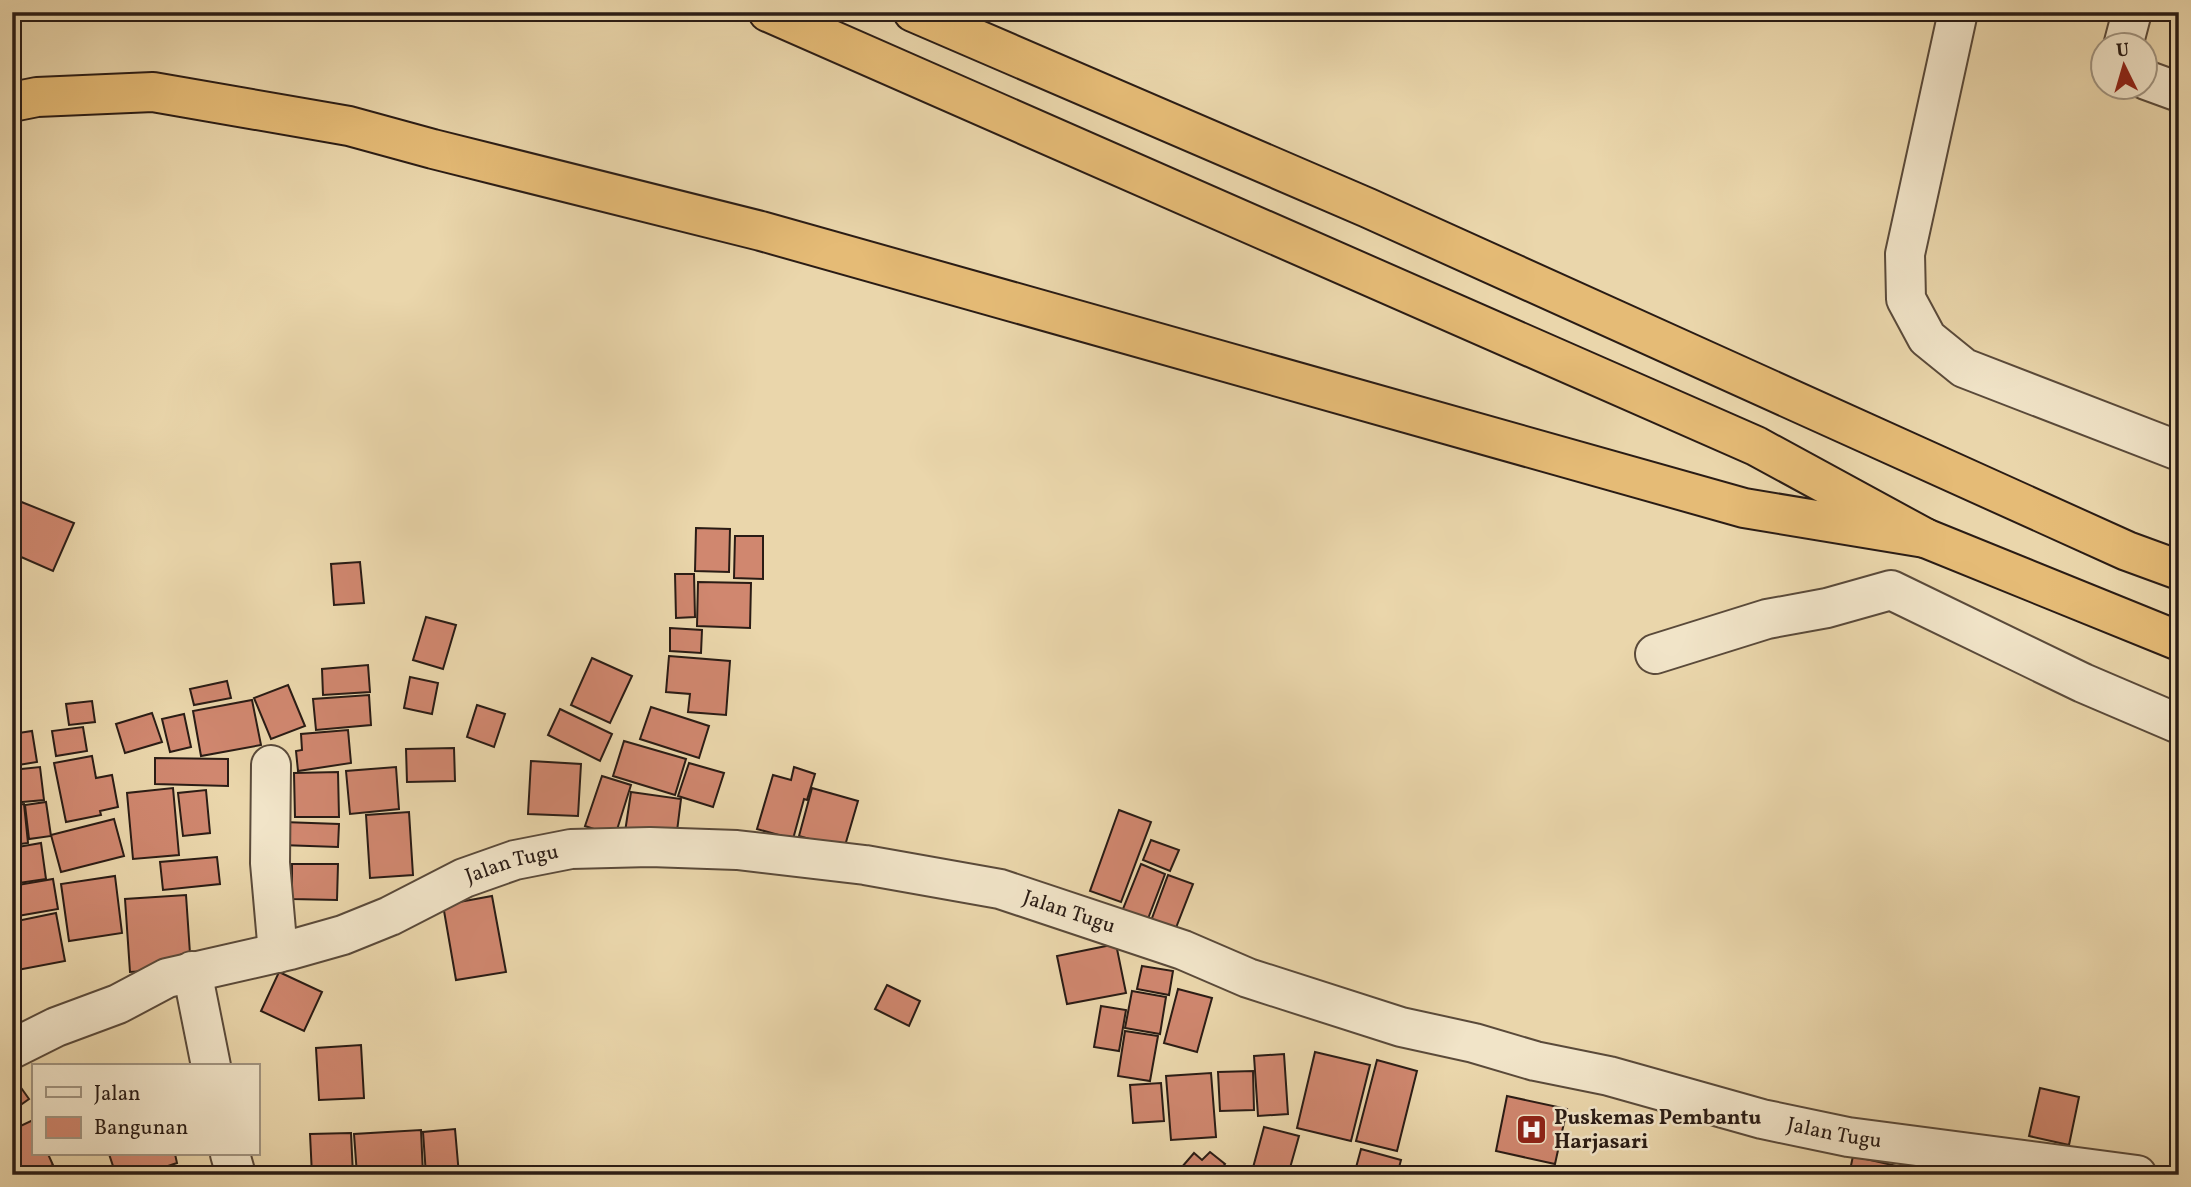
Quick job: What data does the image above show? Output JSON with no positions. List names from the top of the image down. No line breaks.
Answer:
{"streets":{"street":["Jalan Tugu"]},"places":{"hospital":["Puskemas Pembantu Harjasari"]},"legend":["Jalan","Bangunan"],"north":"top"}
